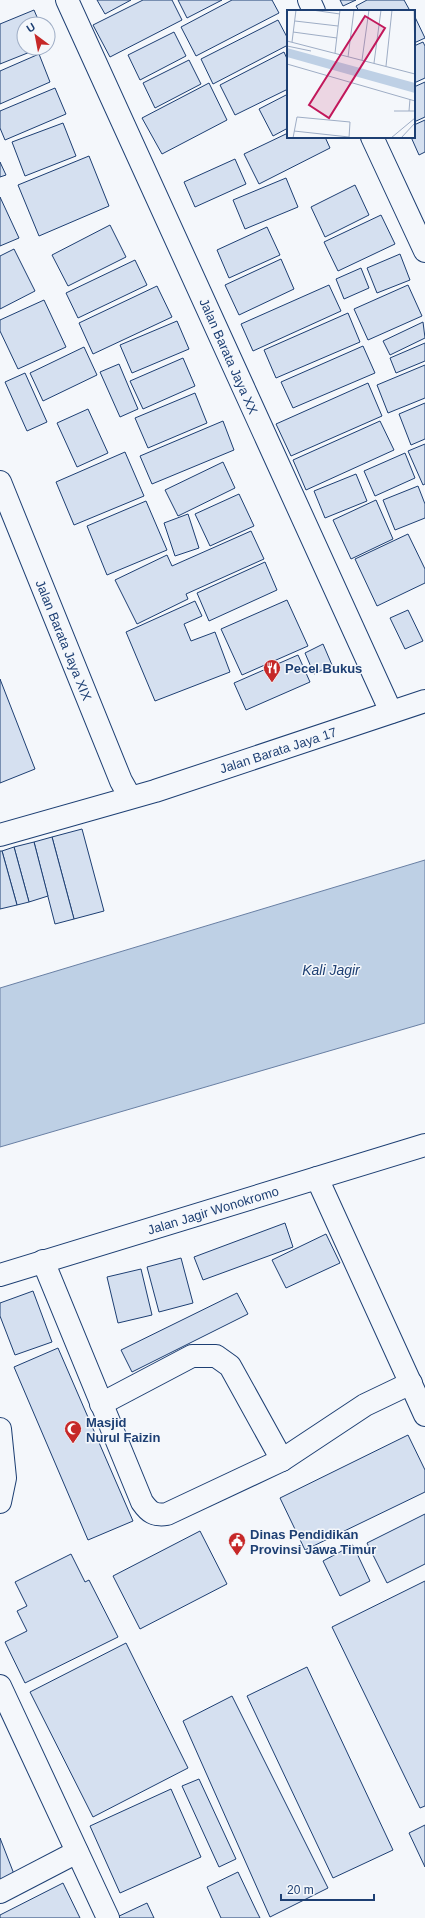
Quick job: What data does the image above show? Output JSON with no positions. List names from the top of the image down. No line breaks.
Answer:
{"streets":{"street":["Jalan Barata Jaya XX","Jalan Barata Jaya XIX","Jalan Barata Jaya 17","Jalan Jagir Wonokromo"]},"crossings":[["Jalan Barata Jaya XX","Jalan Barata Jaya 17"],["Jalan Barata Jaya XIX","Jalan Barata Jaya 17"]],"water":["Kali Jagir"],"places":{"restaurant":["Pecel Bukus"],"mosque":["Masjid Nurul Faizin"],"public building":["Dinas Pendidikan Provinsi Jawa Timur"]},"scale_bar":"20 m","north":"top left"}
